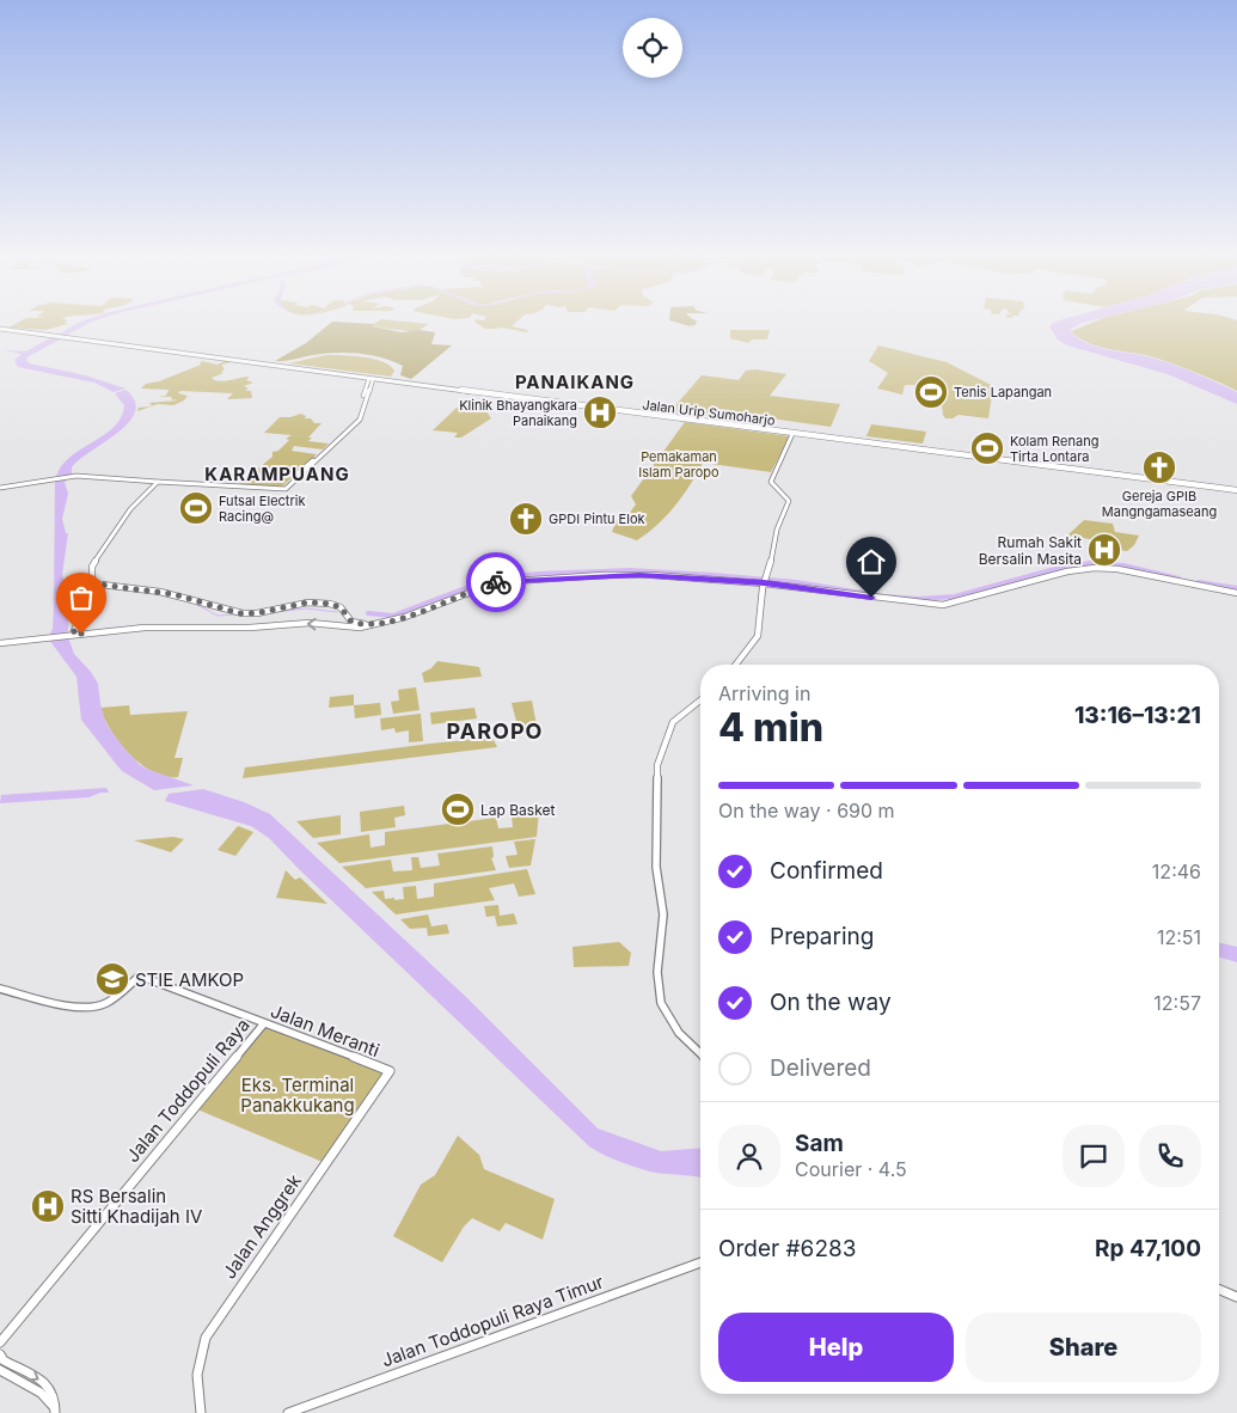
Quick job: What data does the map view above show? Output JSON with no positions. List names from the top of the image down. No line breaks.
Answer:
{"streets":{"highway":["Jalan Urip Sumoharjo"],"main road":["Jalan Meranti","Jalan Toddopuli Raya","Jalan Anggrek","Jalan Toddopuli Raya Timur"]},"crossings":[["Jalan Meranti","Jalan Toddopuli Raya"],["Jalan Meranti","Jalan Anggrek"]],"districts":["PANAIKANG","KARAMPUANG","PAROPO"],"parks":["Pemakaman Islam Paropo","Eks. Terminal Panakkukang"],"places":{"sports":["Tenis Lapangan","Kolam Renang Tirta Lontara","Futsal Electrik Racing@","Lap Basket"],"hospital":["Klinik Bhayangkara Panaikang","Rumah Sakit Bersalin Masita","RS Bersalin Sitti Khadijah IV"],"church":["Gereja GPIB Mangngamaseang","GPDI Pintu Elok"],"school or university":["STIE AMKOP"]},"page":{"heading":["4 min","Arriving in","13:16–13:21"],"panel":["Sam","Courier · 4.5","Order #6283","Rp 47,100"],"bar":"On the way · 690 m","list":[["Confirmed","12:46"],["Preparing","12:51"],["On the way","12:57"],"Delivered"],"buttons":["Help","Share"]}}
